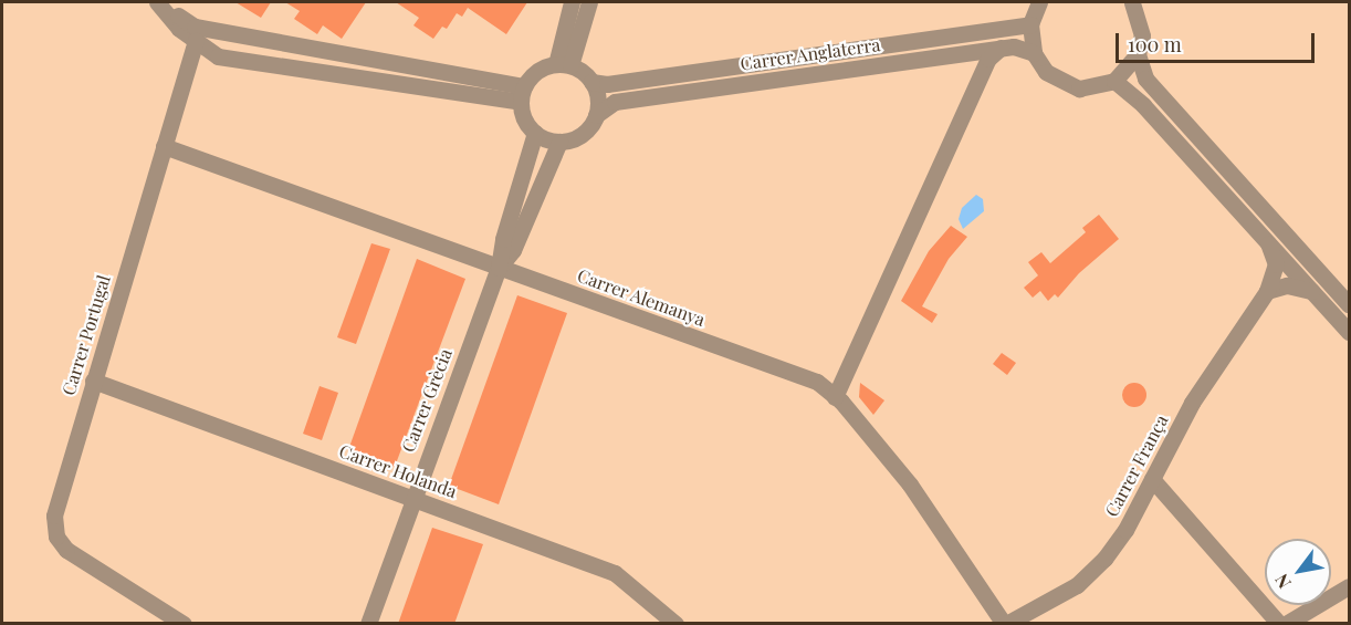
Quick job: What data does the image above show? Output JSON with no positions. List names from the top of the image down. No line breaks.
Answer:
{"streets":{"street":["Carrer Anglaterra","Carrer Alemanya","Carrer Portugal","Carrer Grècia","Carrer França","Carrer Holanda"]},"crossings":[["Carrer Anglaterra","Carrer Grècia"],["Carrer Alemanya","Carrer Portugal"],["Carrer Alemanya","Carrer Grècia"],["Carrer Alemanya","Carrer França"],["Carrer Portugal","Carrer Holanda"],["Carrer Grècia","Carrer Holanda"]],"scale_bar":"100 m","north":"bottom left"}
